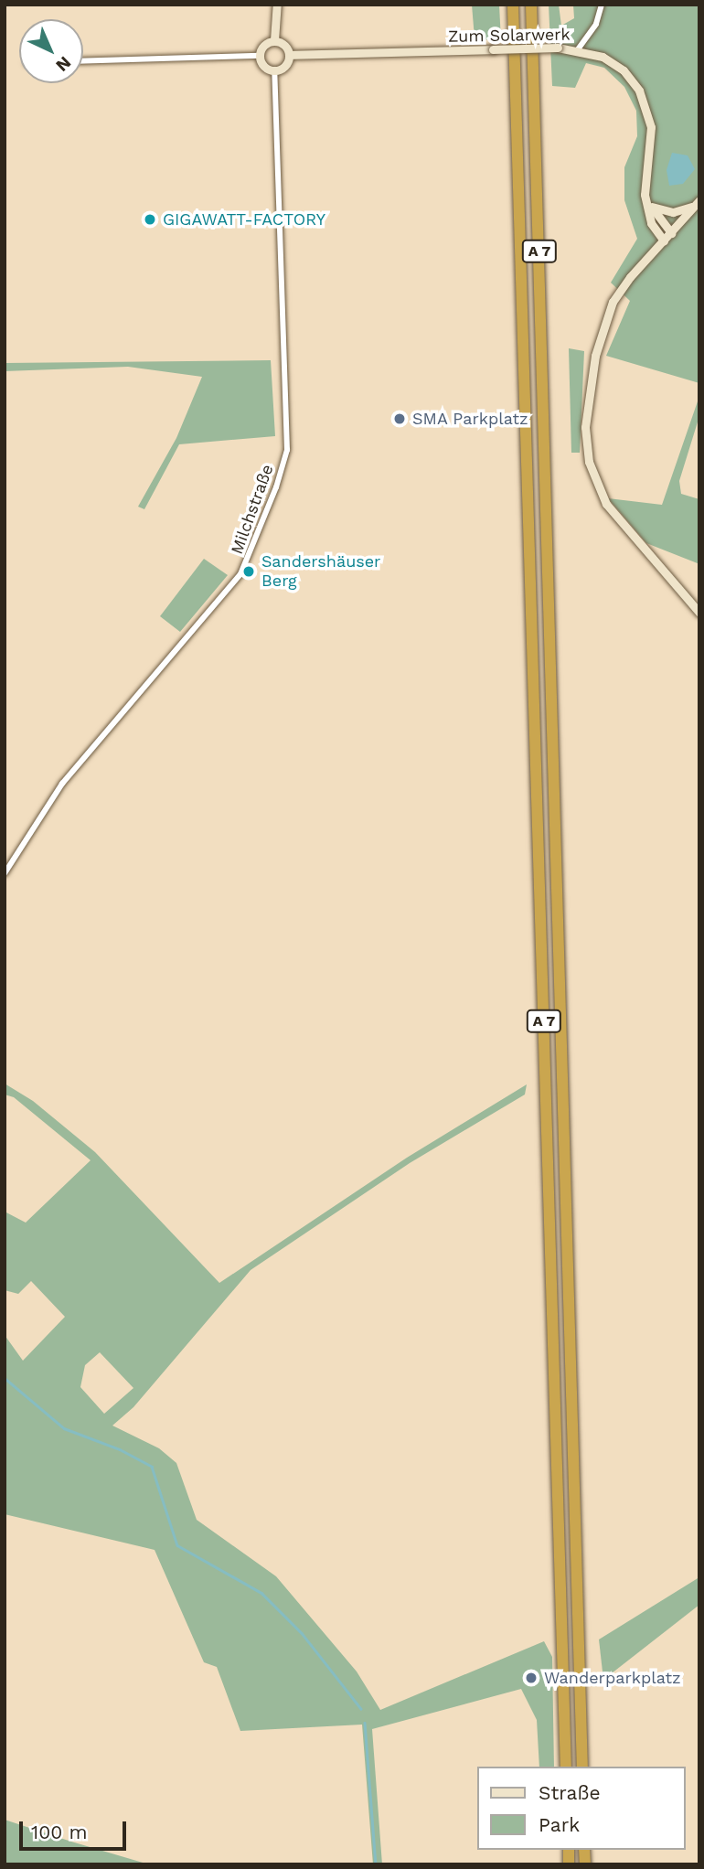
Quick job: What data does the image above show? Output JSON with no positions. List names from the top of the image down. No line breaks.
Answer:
{"streets":{"highway":["A 7"],"main road":["Zum Solarwerk"],"street":["Milchstraße"]},"crossings":[["Zum Solarwerk","Milchstraße"]],"places":["GIGAWATT-FACTORY","SMA Parkplatz","Sandershäuser Berg","Wanderparkplatz"],"legend":["Straße","Park"],"scale_bar":"100 m","north":"bottom right"}
